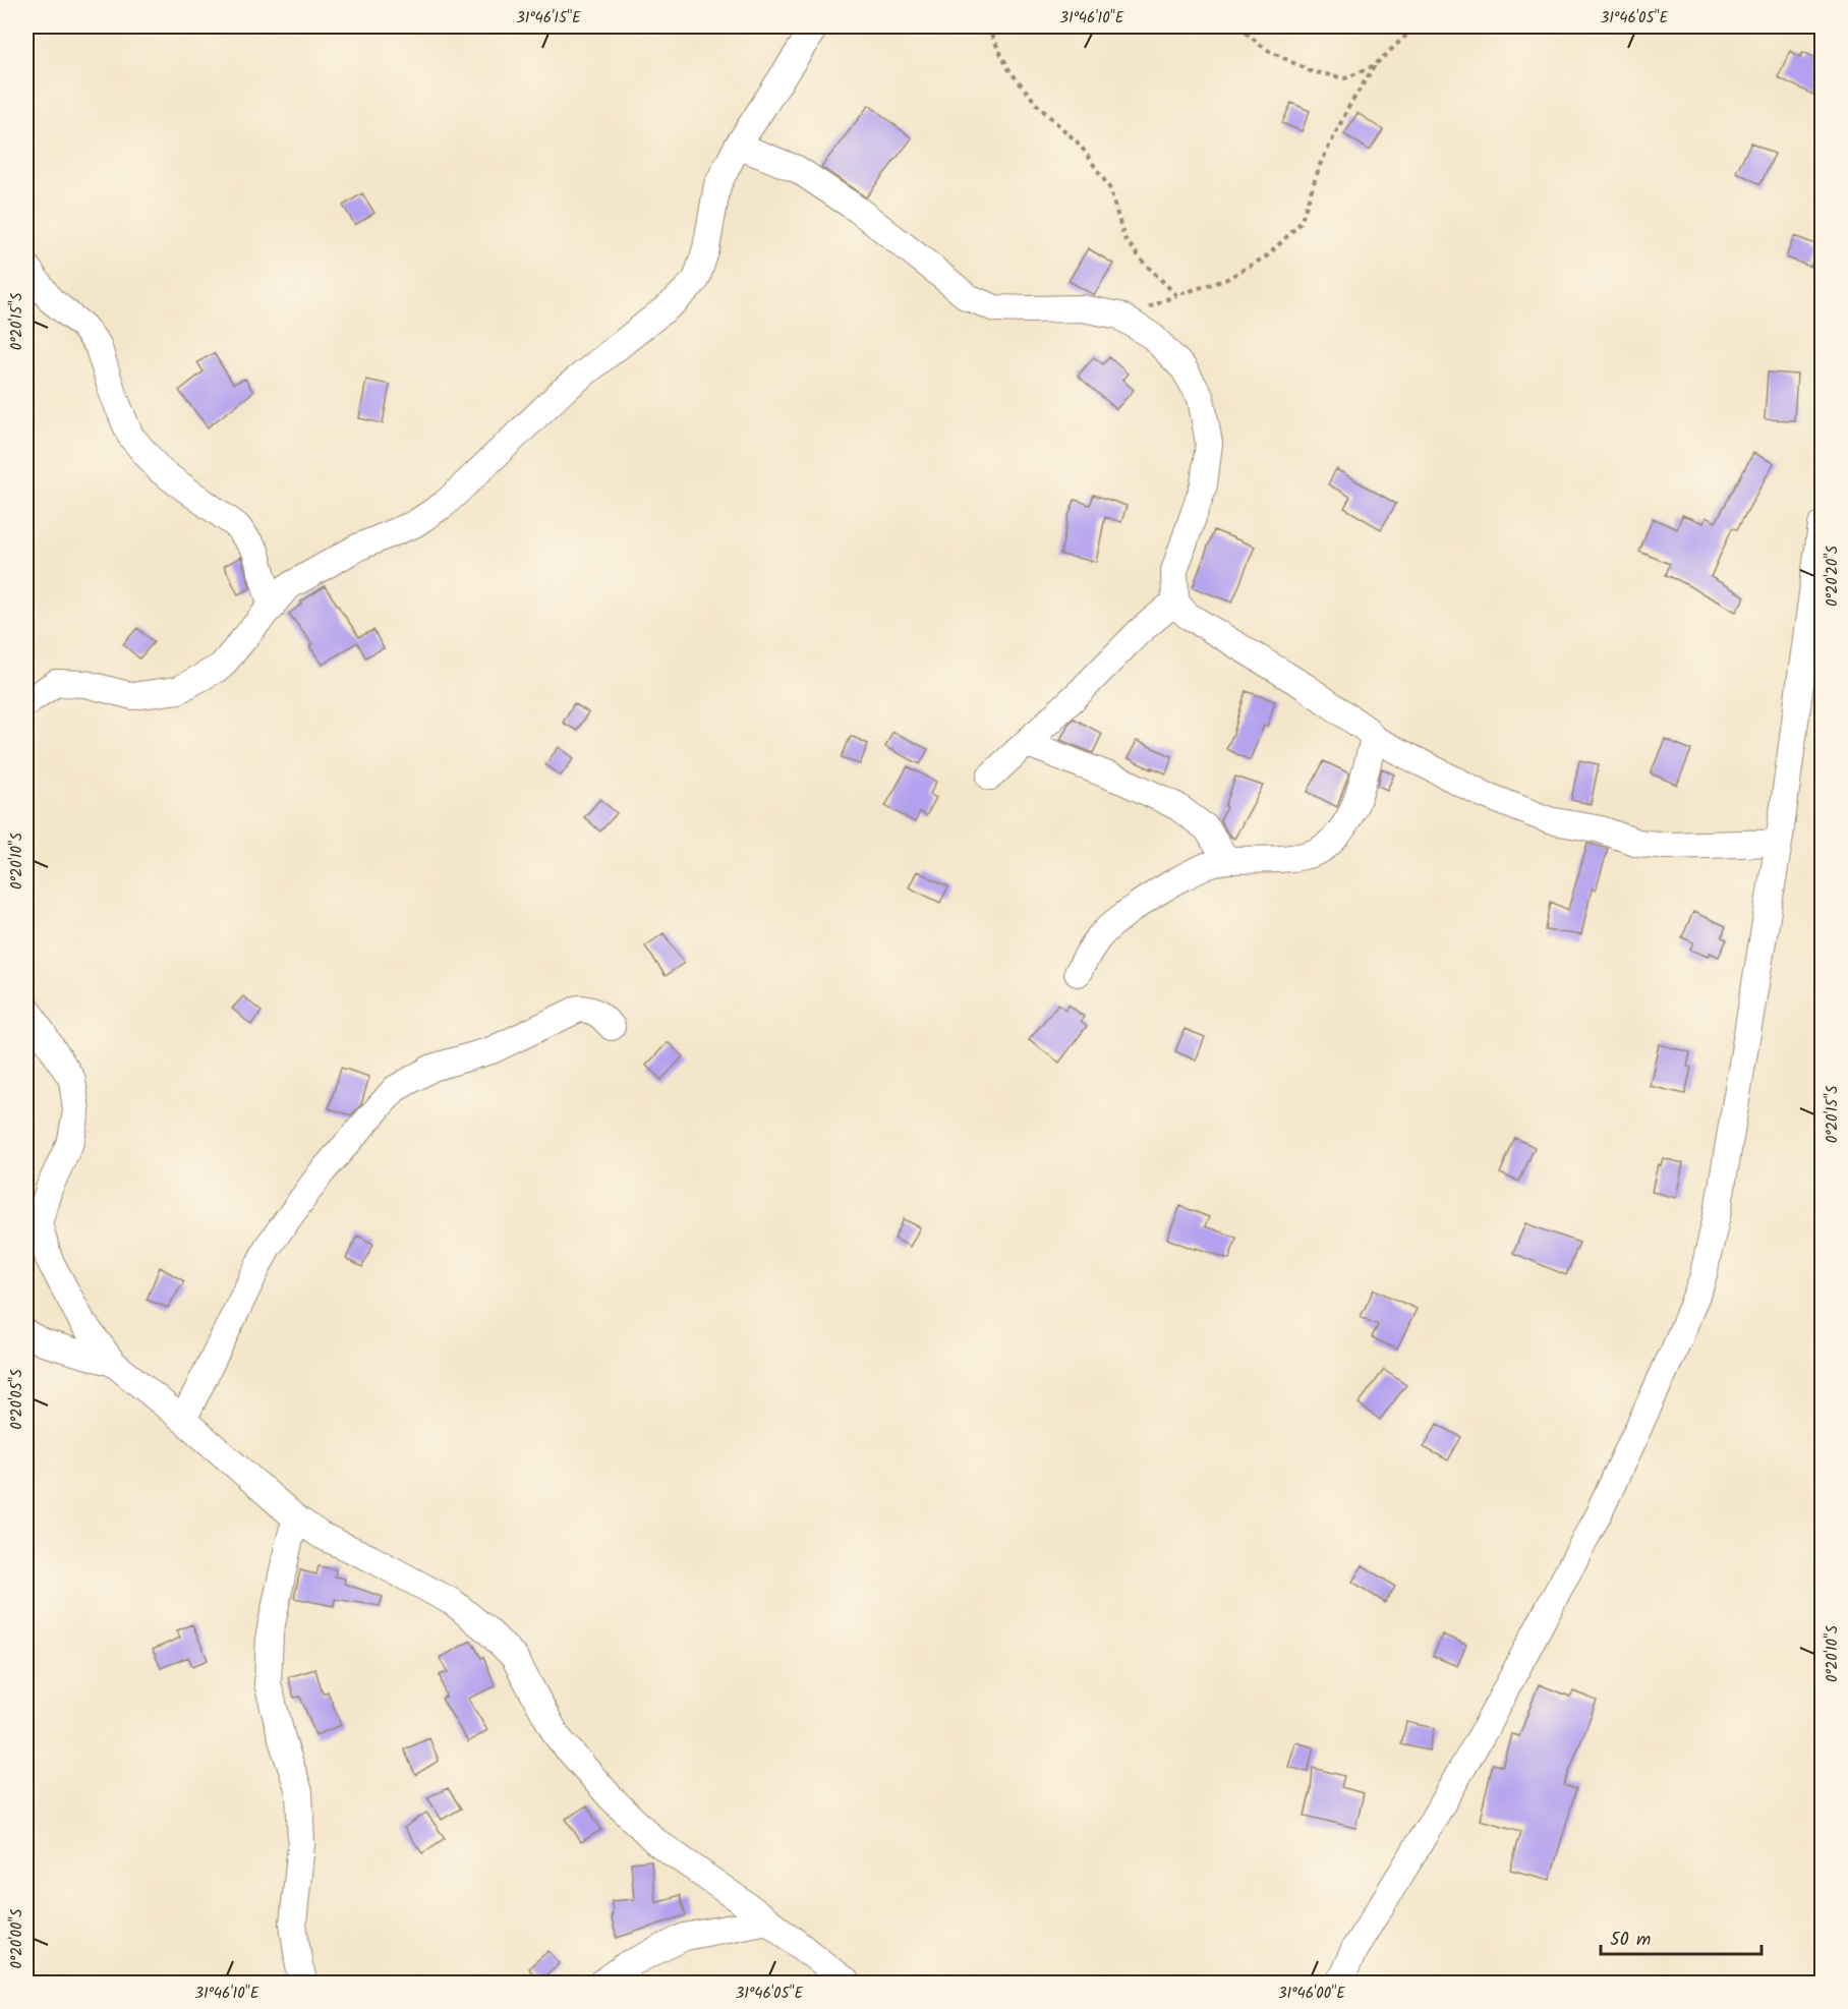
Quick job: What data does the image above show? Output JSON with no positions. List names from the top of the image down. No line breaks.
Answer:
{"scale_bar":"50 m","coordinates":["31°46'15\"E","31°46'10\"E","31°46'05\"E","0°20'15\"S","0°20'20\"S","0°20'10\"S","0°20'05\"S","0°20'00\"S","31°46'00\"E"]}
